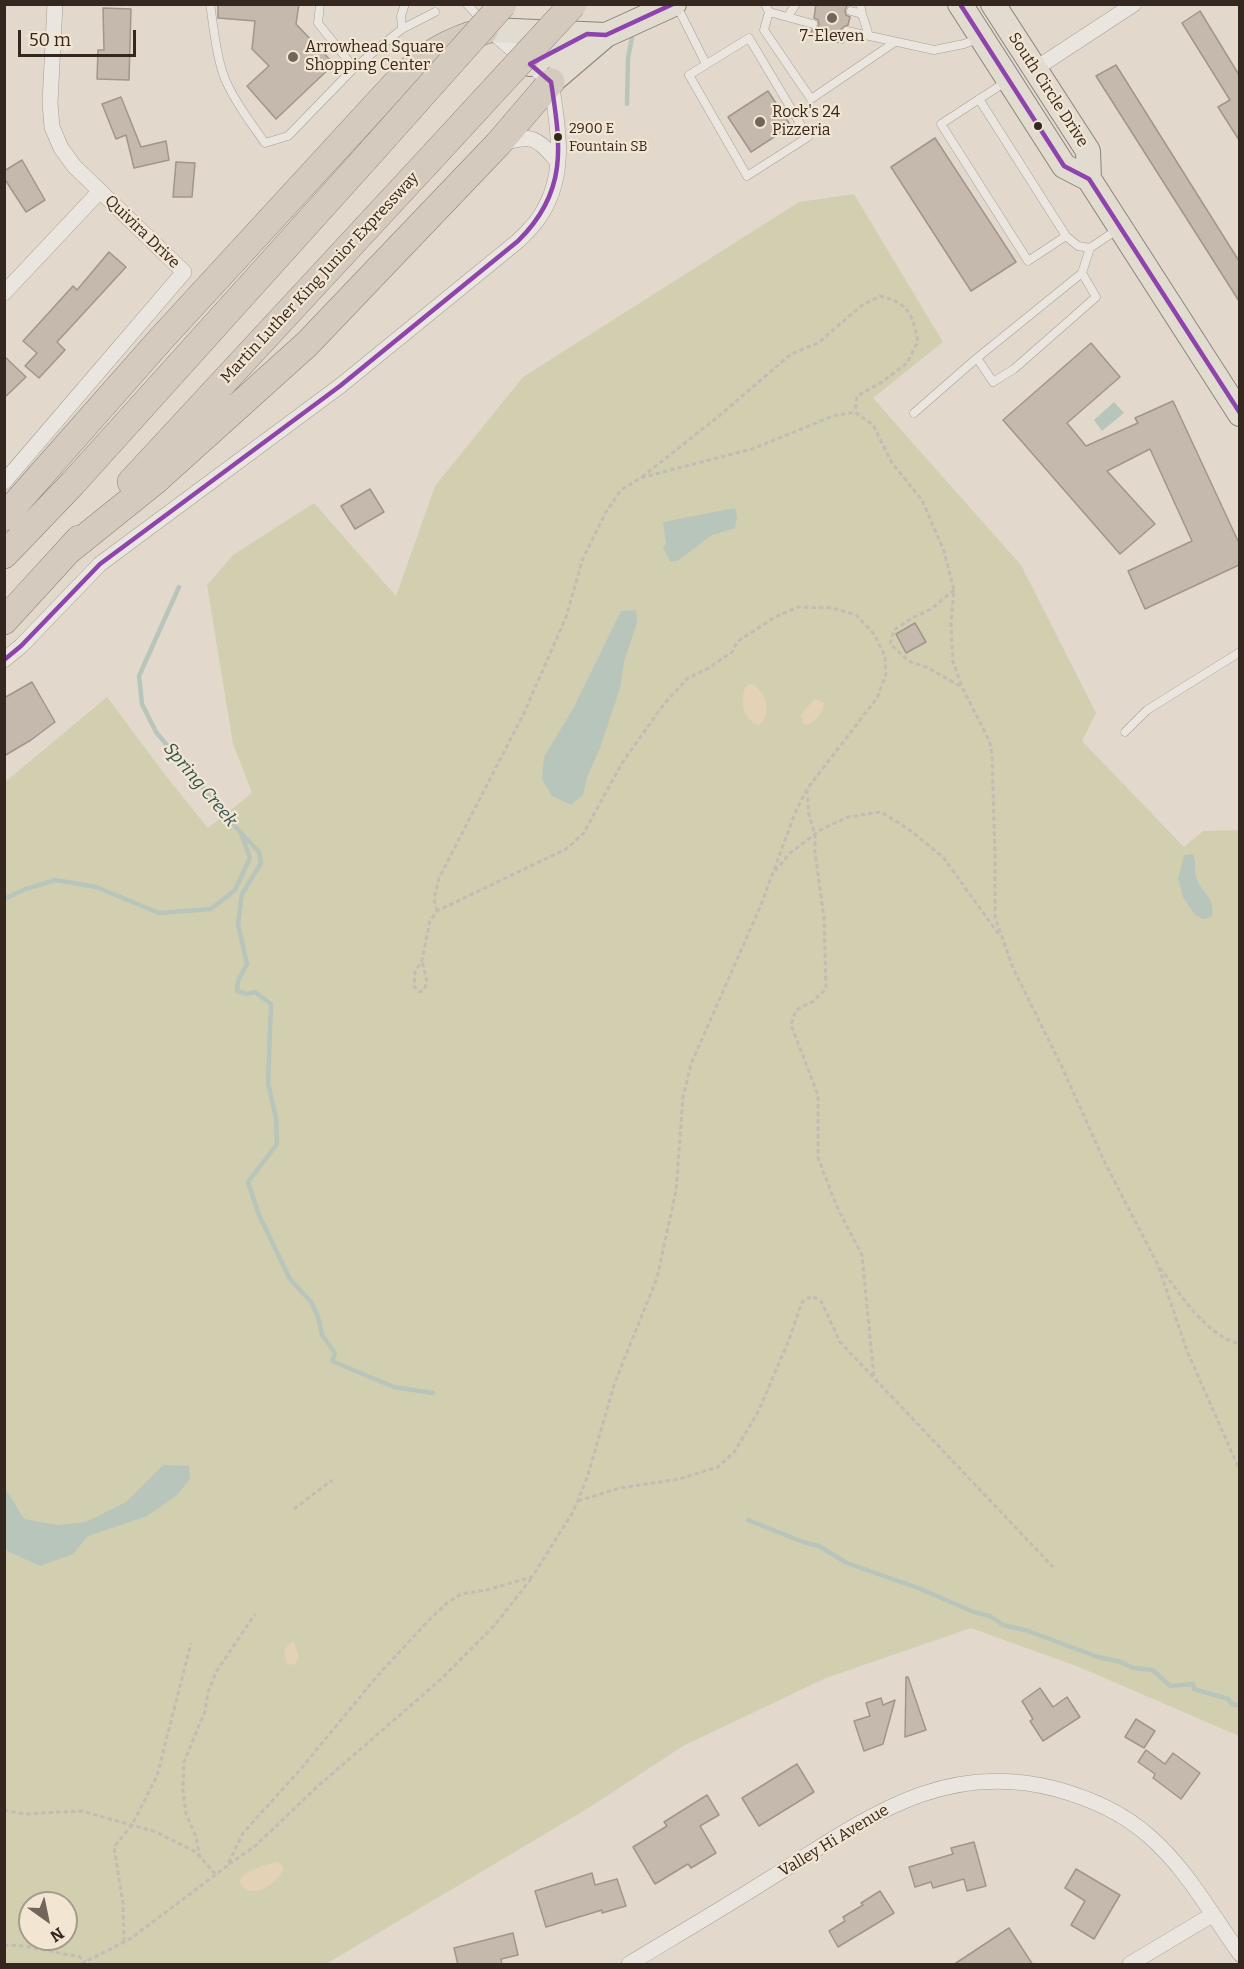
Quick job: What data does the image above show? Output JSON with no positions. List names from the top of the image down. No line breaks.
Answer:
{"streets":{"highway":["Martin Luther King Junior Expressway"],"main road":["South Circle Drive"],"street":["Quivira Drive","Valley Hi Avenue"]},"water":["Spring Creek"],"places":["7-Eleven","Arrowhead Square Shopping Center","Rock's 24 Pizzeria","2900 E Fountain SB"],"scale_bar":"50 m","north":"bottom right"}
